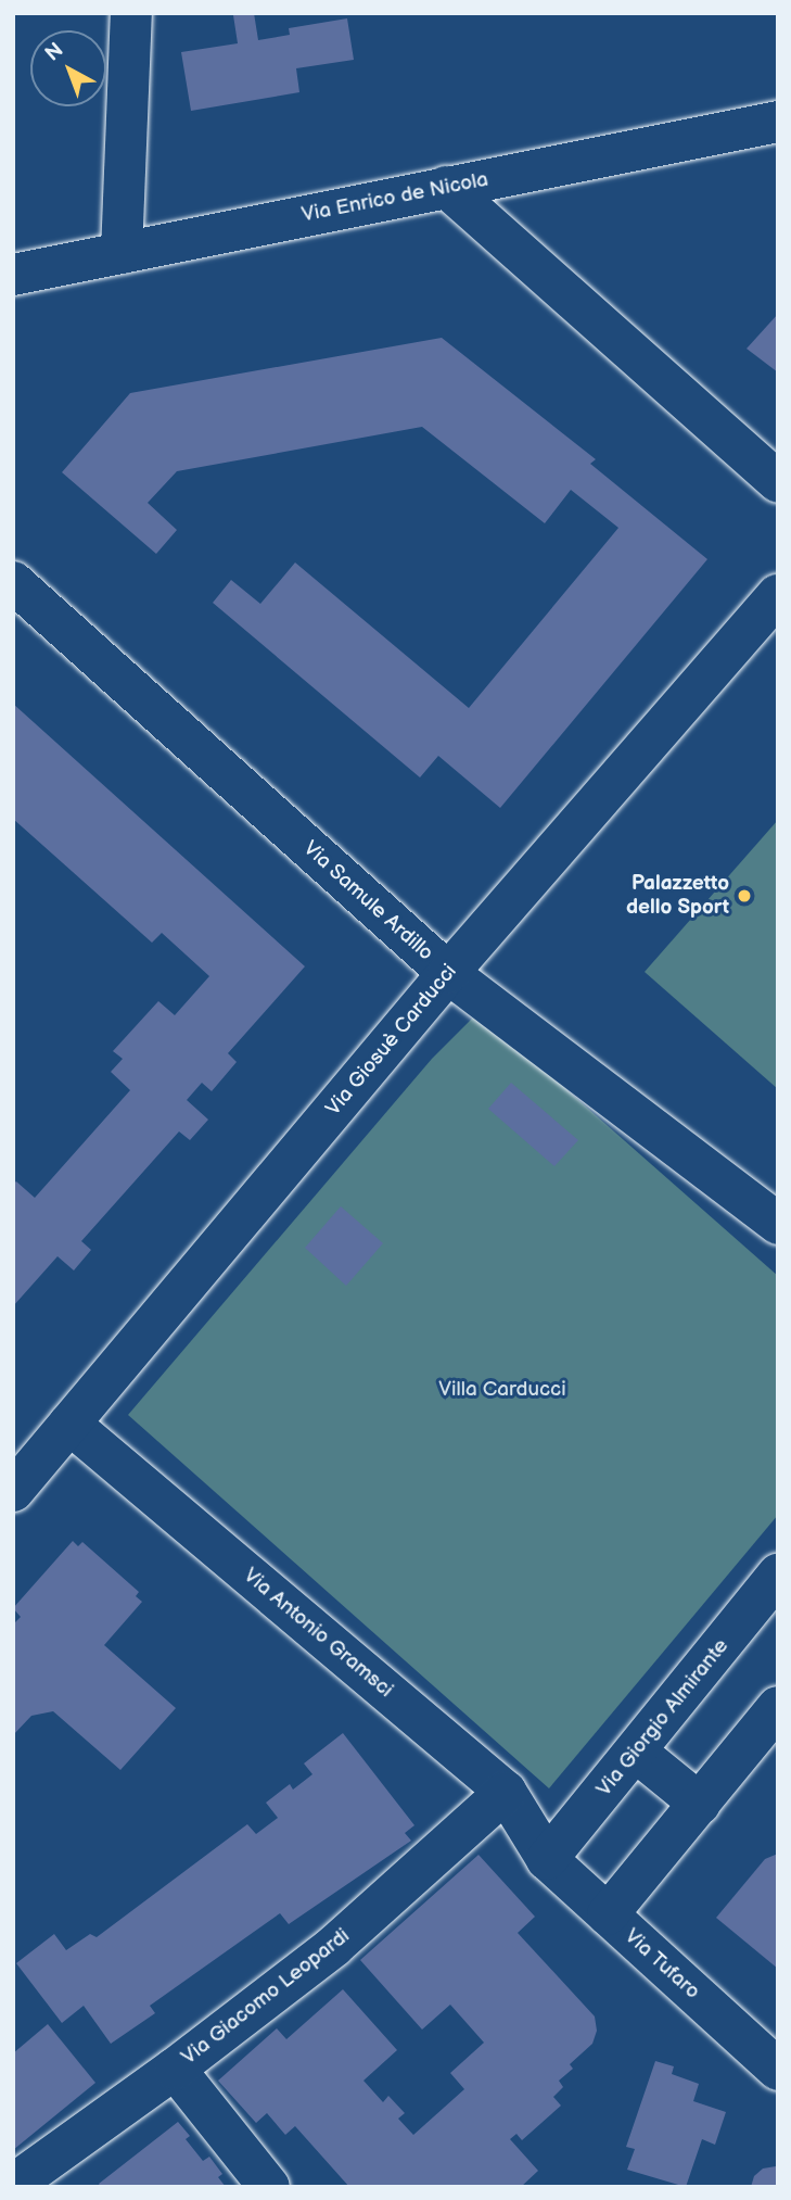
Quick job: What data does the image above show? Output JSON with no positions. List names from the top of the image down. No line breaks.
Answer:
{"streets":{"street":["Via Enrico de Nicola","Via Samule Ardillo","Via Giosuè Carducci","Via Antonio Gramsci","Via Giorgio Almirante","Via Tufaro","Via Giacomo Leopardi"]},"crossings":[["Via Samule Ardillo","Via Giosuè Carducci"],["Via Giosuè Carducci","Via Antonio Gramsci"],["Via Antonio Gramsci","Via Giorgio Almirante"],["Via Antonio Gramsci","Via Tufaro"],["Via Antonio Gramsci","Via Giacomo Leopardi"],["Via Giorgio Almirante","Via Tufaro"]],"parks":["Villa Carducci"],"places":["Palazzetto dello Sport"],"north":"top left"}
